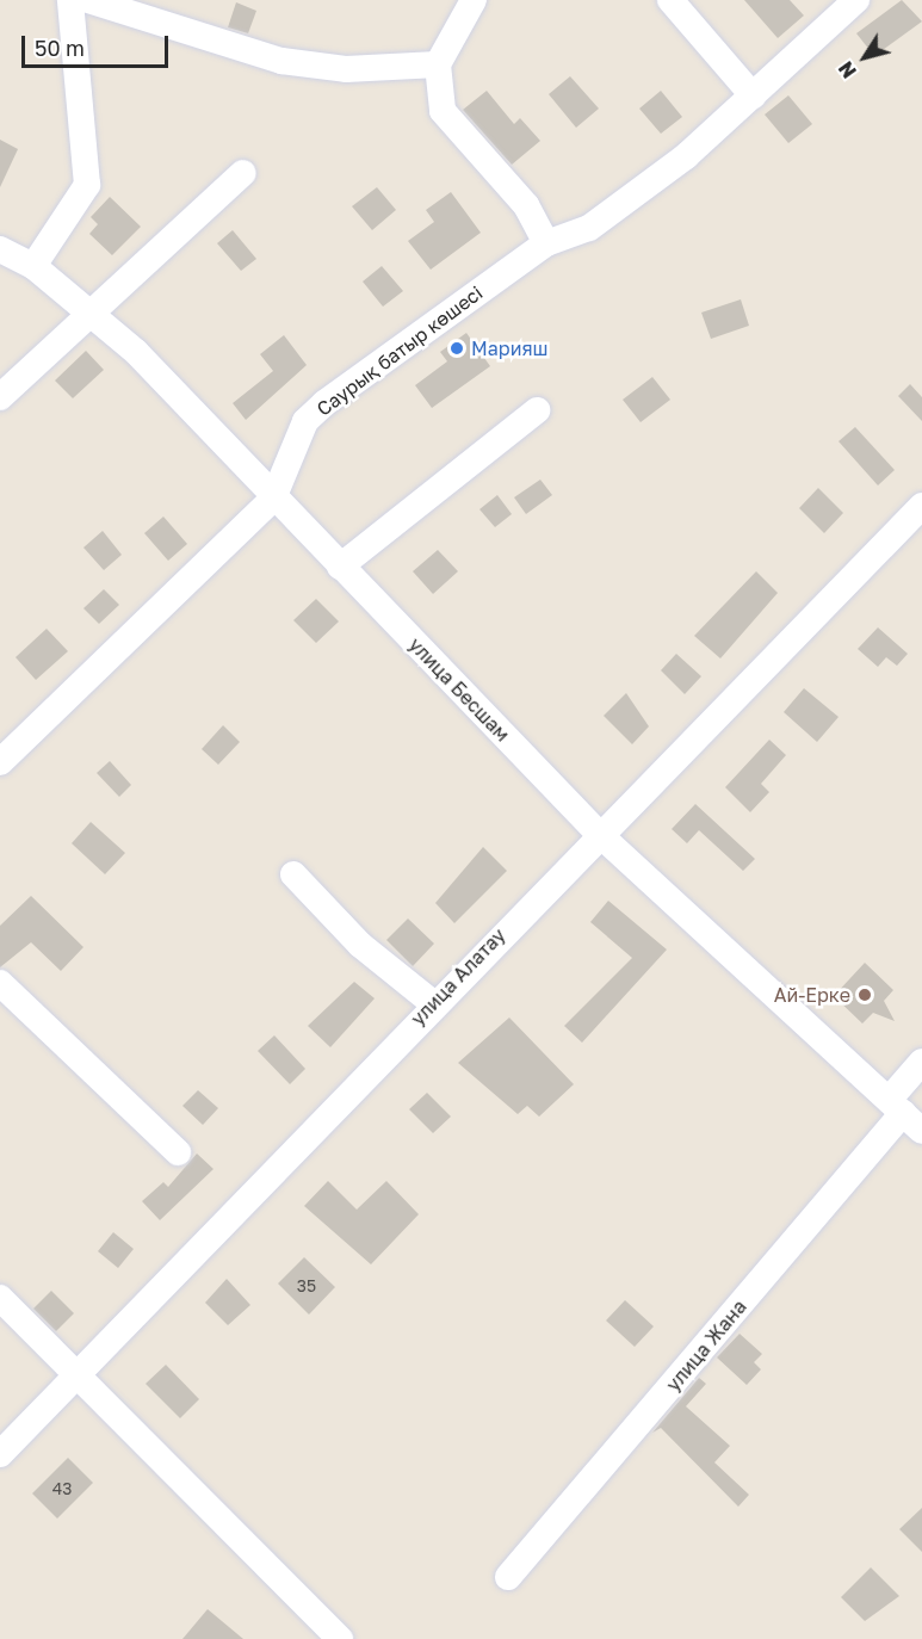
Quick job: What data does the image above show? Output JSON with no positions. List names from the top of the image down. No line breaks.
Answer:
{"streets":{"street":["Саурық батыр көшесі","улица Бесшам","улица Алатау","улица Жана"]},"crossings":[["Саурық батыр көшесі","улица Бесшам"],["улица Бесшам","улица Алатау"],["улица Бесшам","улица Жана"]],"places":["Марияш","Ай-Ерке"],"house_numbers":["35","43"],"scale_bar":"50 m","north":"bottom left"}
